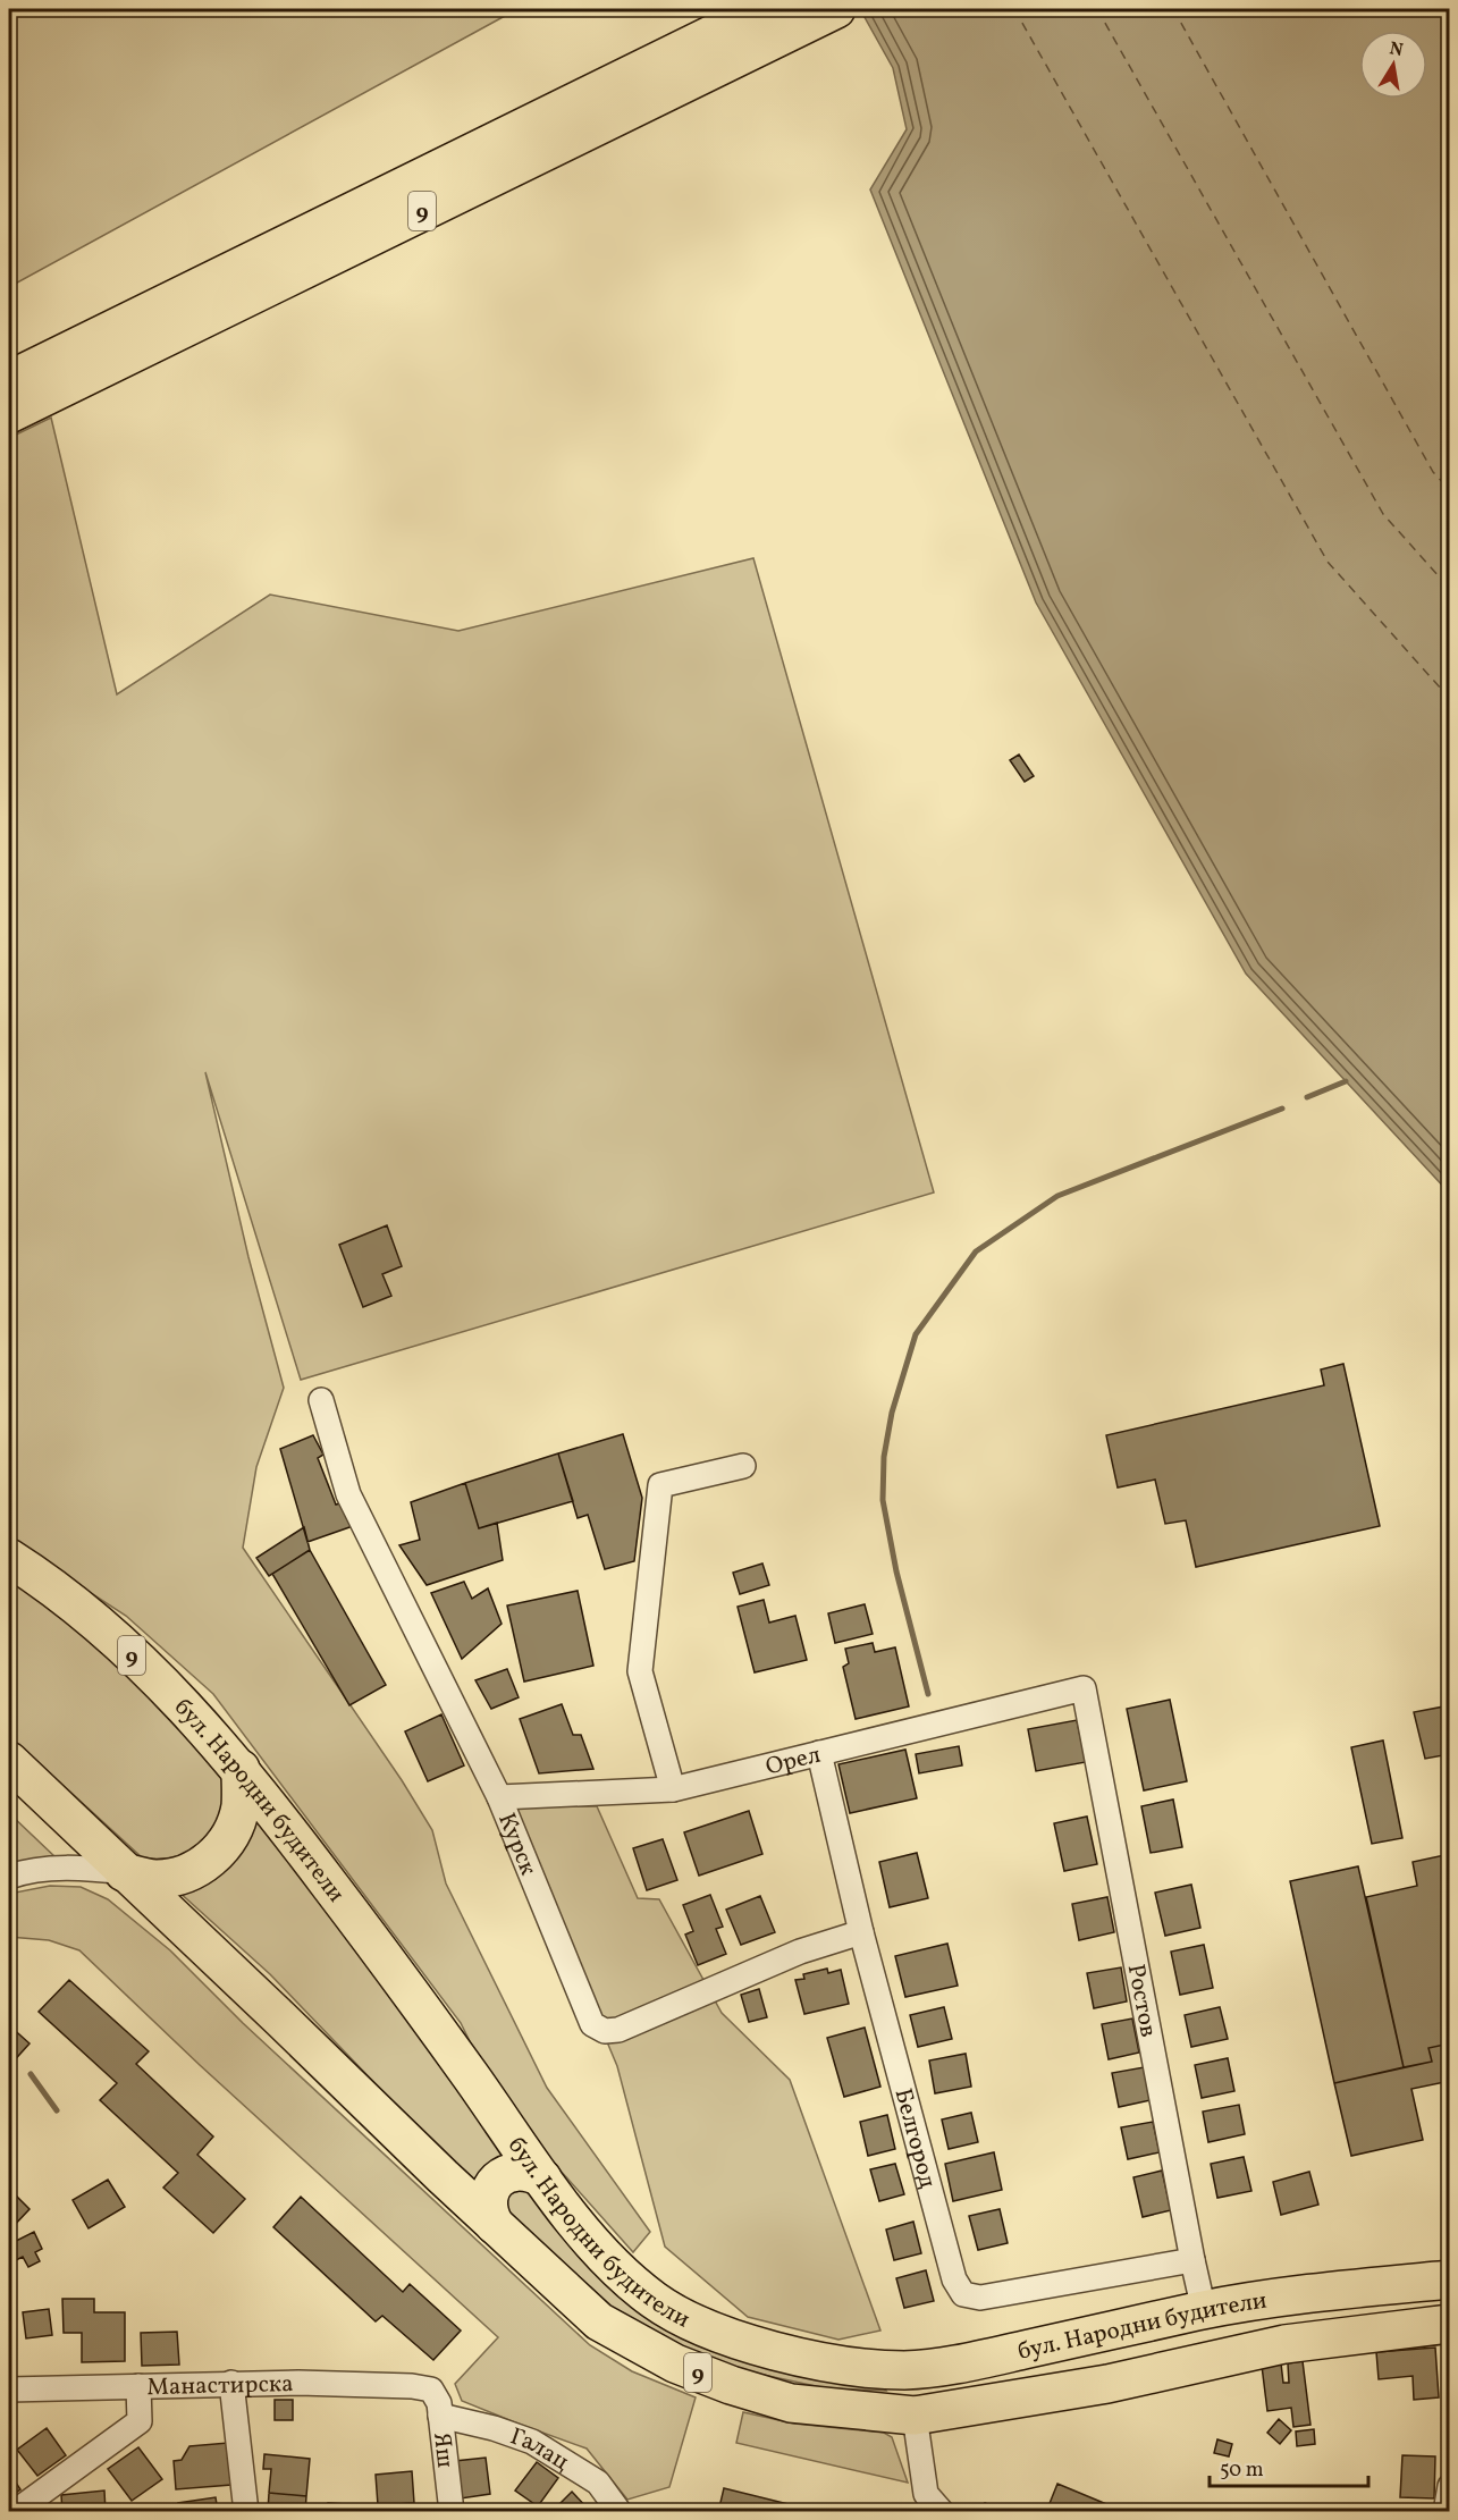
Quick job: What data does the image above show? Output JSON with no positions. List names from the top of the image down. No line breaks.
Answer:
{"streets":{"main road":["9","бул. Народни будители"],"street":["Орел","Курск","Ростов","Белгород","Манастирска","Яш","Галац"]},"crossings":[["Орел","Курск"],["Орел","Ростов"],["Орел","Белгород"],["бул. Народни будители","Ростов"],["Курск","Белгород"],["Ростов","Белгород"],["Манастирска","Яш"],["Яш","Галац"]],"scale_bar":"50 m","north":"top"}
